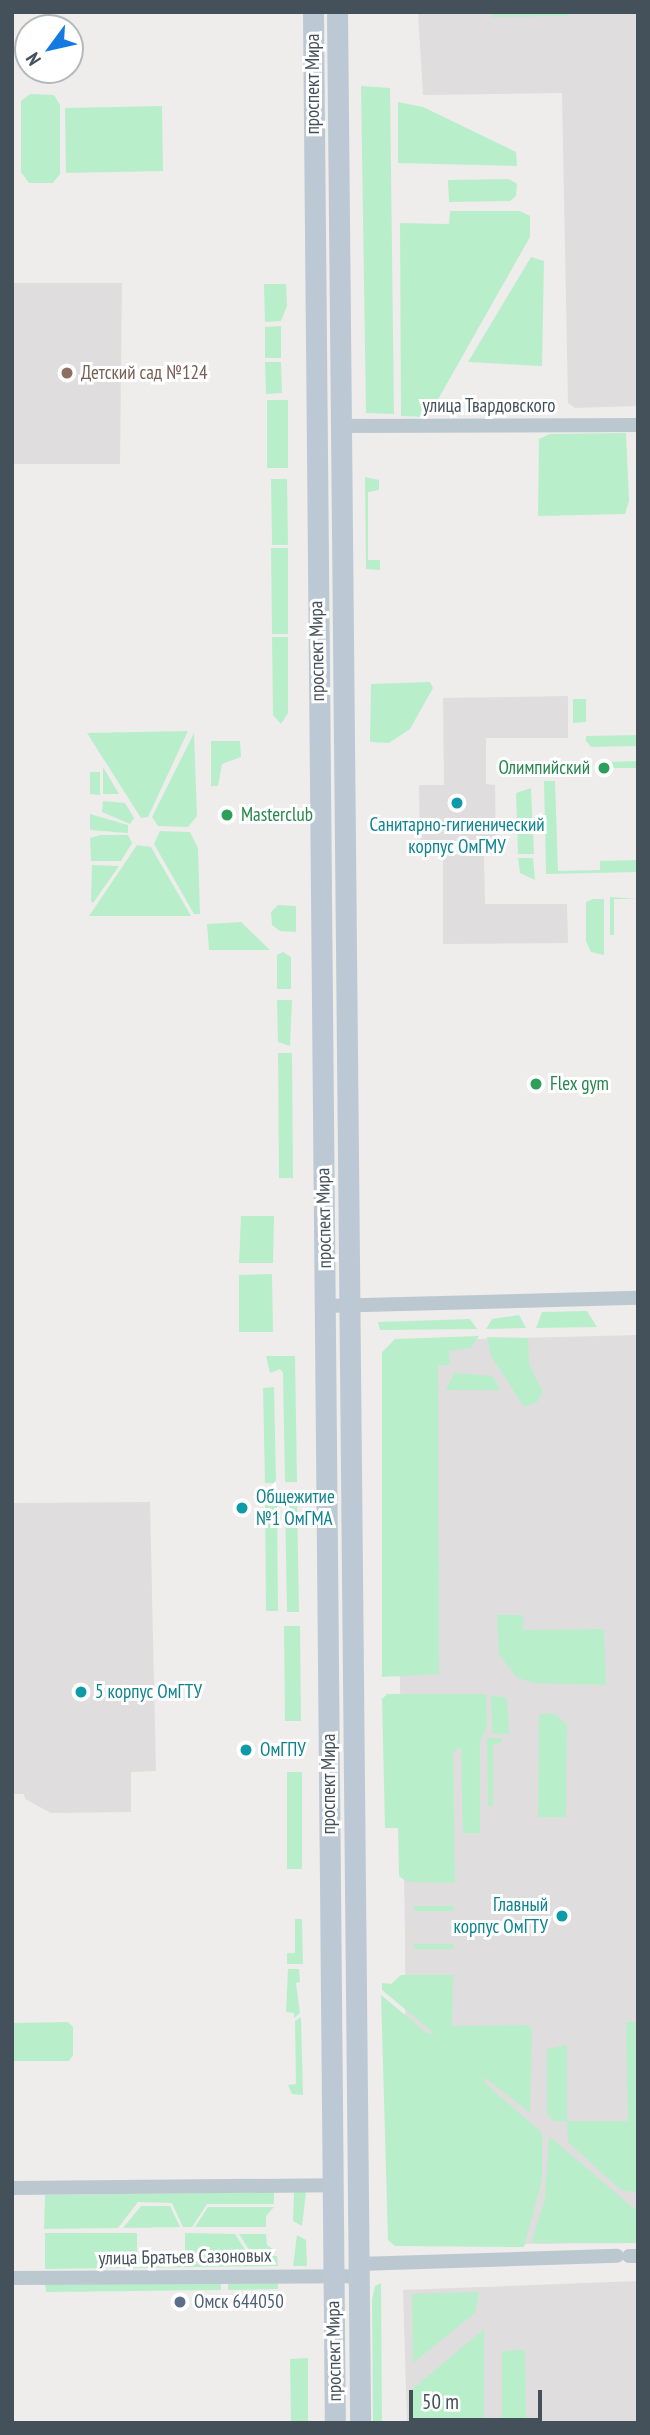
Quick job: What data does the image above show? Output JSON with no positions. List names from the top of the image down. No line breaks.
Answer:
{"streets":{"main road":["проспект Мира"],"street":["улица Твардовского","улица Братьев Сазоновых"]},"crossings":[["проспект Мира","улица Твардовского"],["проспект Мира","улица Братьев Сазоновых"]],"places":["Детский сад №124","Олимпийский","Санитарно-гигиенический корпус ОмГМУ","Masterclub","Flex gym","Общежитие №1 ОмГМА","5 корпус ОмГТУ","ОмГПУ","Главный корпус ОмГТУ","Омск 644050"],"scale_bar":"50 m","north":"bottom left"}
